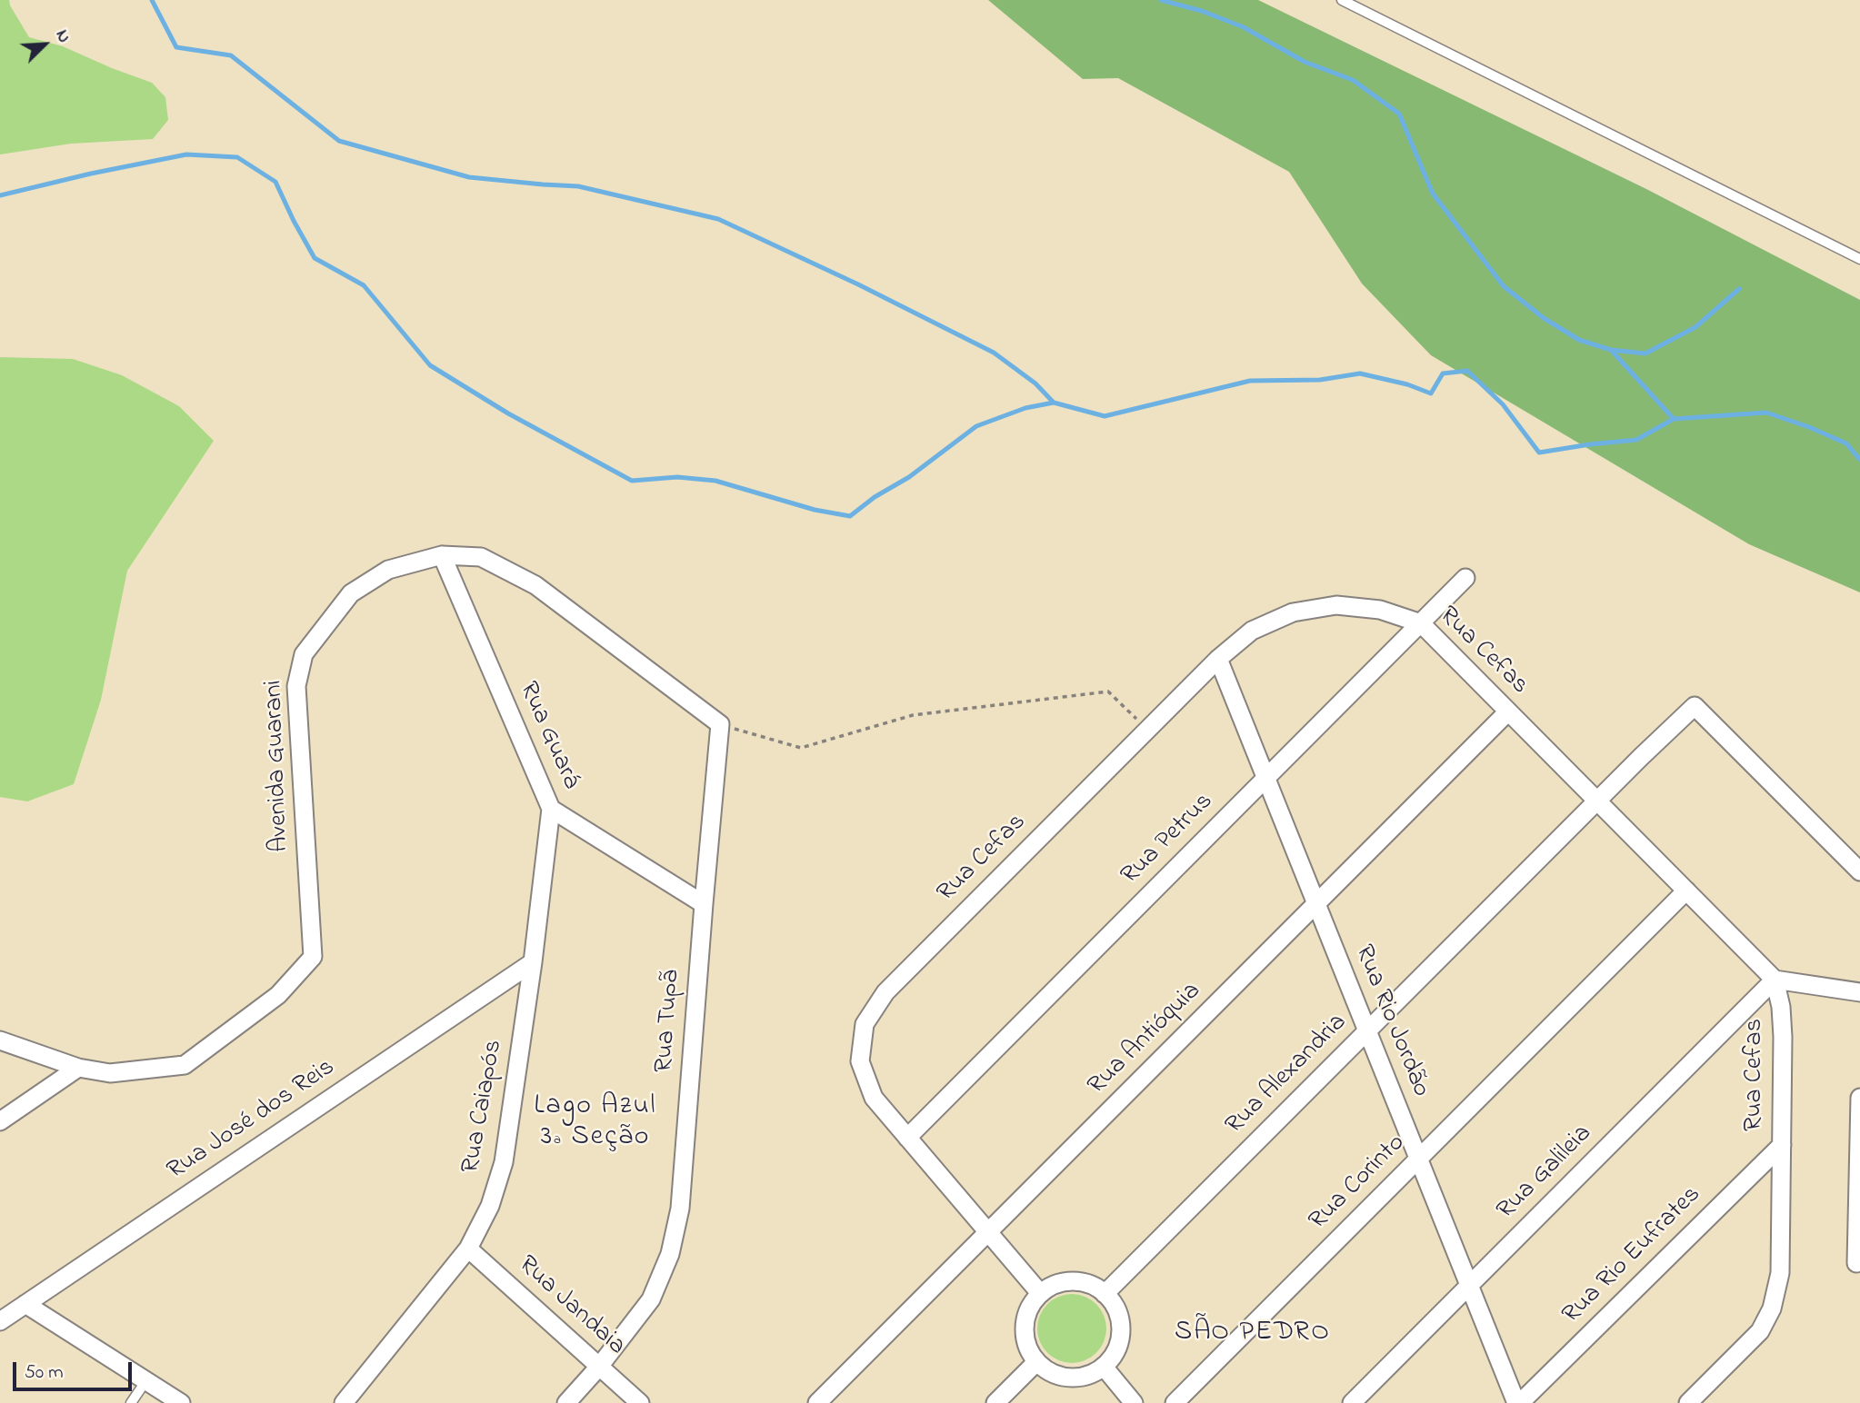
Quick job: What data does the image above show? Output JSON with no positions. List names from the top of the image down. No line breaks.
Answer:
{"streets":{"street":["Rua Cefas","Rua Guará","Avenida Guarani","Rua Petrus","Rua Tupã","Rua Rio Jordão","Rua Antióquia","Rua Alexandria","Rua Caiapós","Rua José dos Reis","Rua Galileia","Rua Corinto","Rua Rio Eufrates","Rua Jandaia"]},"crossings":[["Rua Cefas","Rua Petrus"],["Rua Cefas","Rua Rio Jordão"],["Rua Cefas","Rua Antióquia"],["Rua Cefas","Rua Alexandria"],["Rua Cefas","Rua Galileia"],["Rua Cefas","Rua Corinto"],["Rua Cefas","Rua Rio Eufrates"],["Rua Guará","Avenida Guarani"],["Rua Guará","Rua Tupã"],["Rua Guará","Rua Caiapós"],["Avenida Guarani","Rua Tupã"],["Rua Petrus","Rua Rio Jordão"],["Rua Tupã","Rua Jandaia"],["Rua Rio Jordão","Rua Antióquia"],["Rua Rio Jordão","Rua Alexandria"],["Rua Rio Jordão","Rua Galileia"],["Rua Rio Jordão","Rua Corinto"],["Rua Rio Jordão","Rua Rio Eufrates"],["Rua Caiapós","Rua José dos Reis"],["Rua Caiapós","Rua Jandaia"]],"districts":["Lago Azul 3ª Seção","SÃO PEDRO"],"scale_bar":"50 m","north":"top right"}
